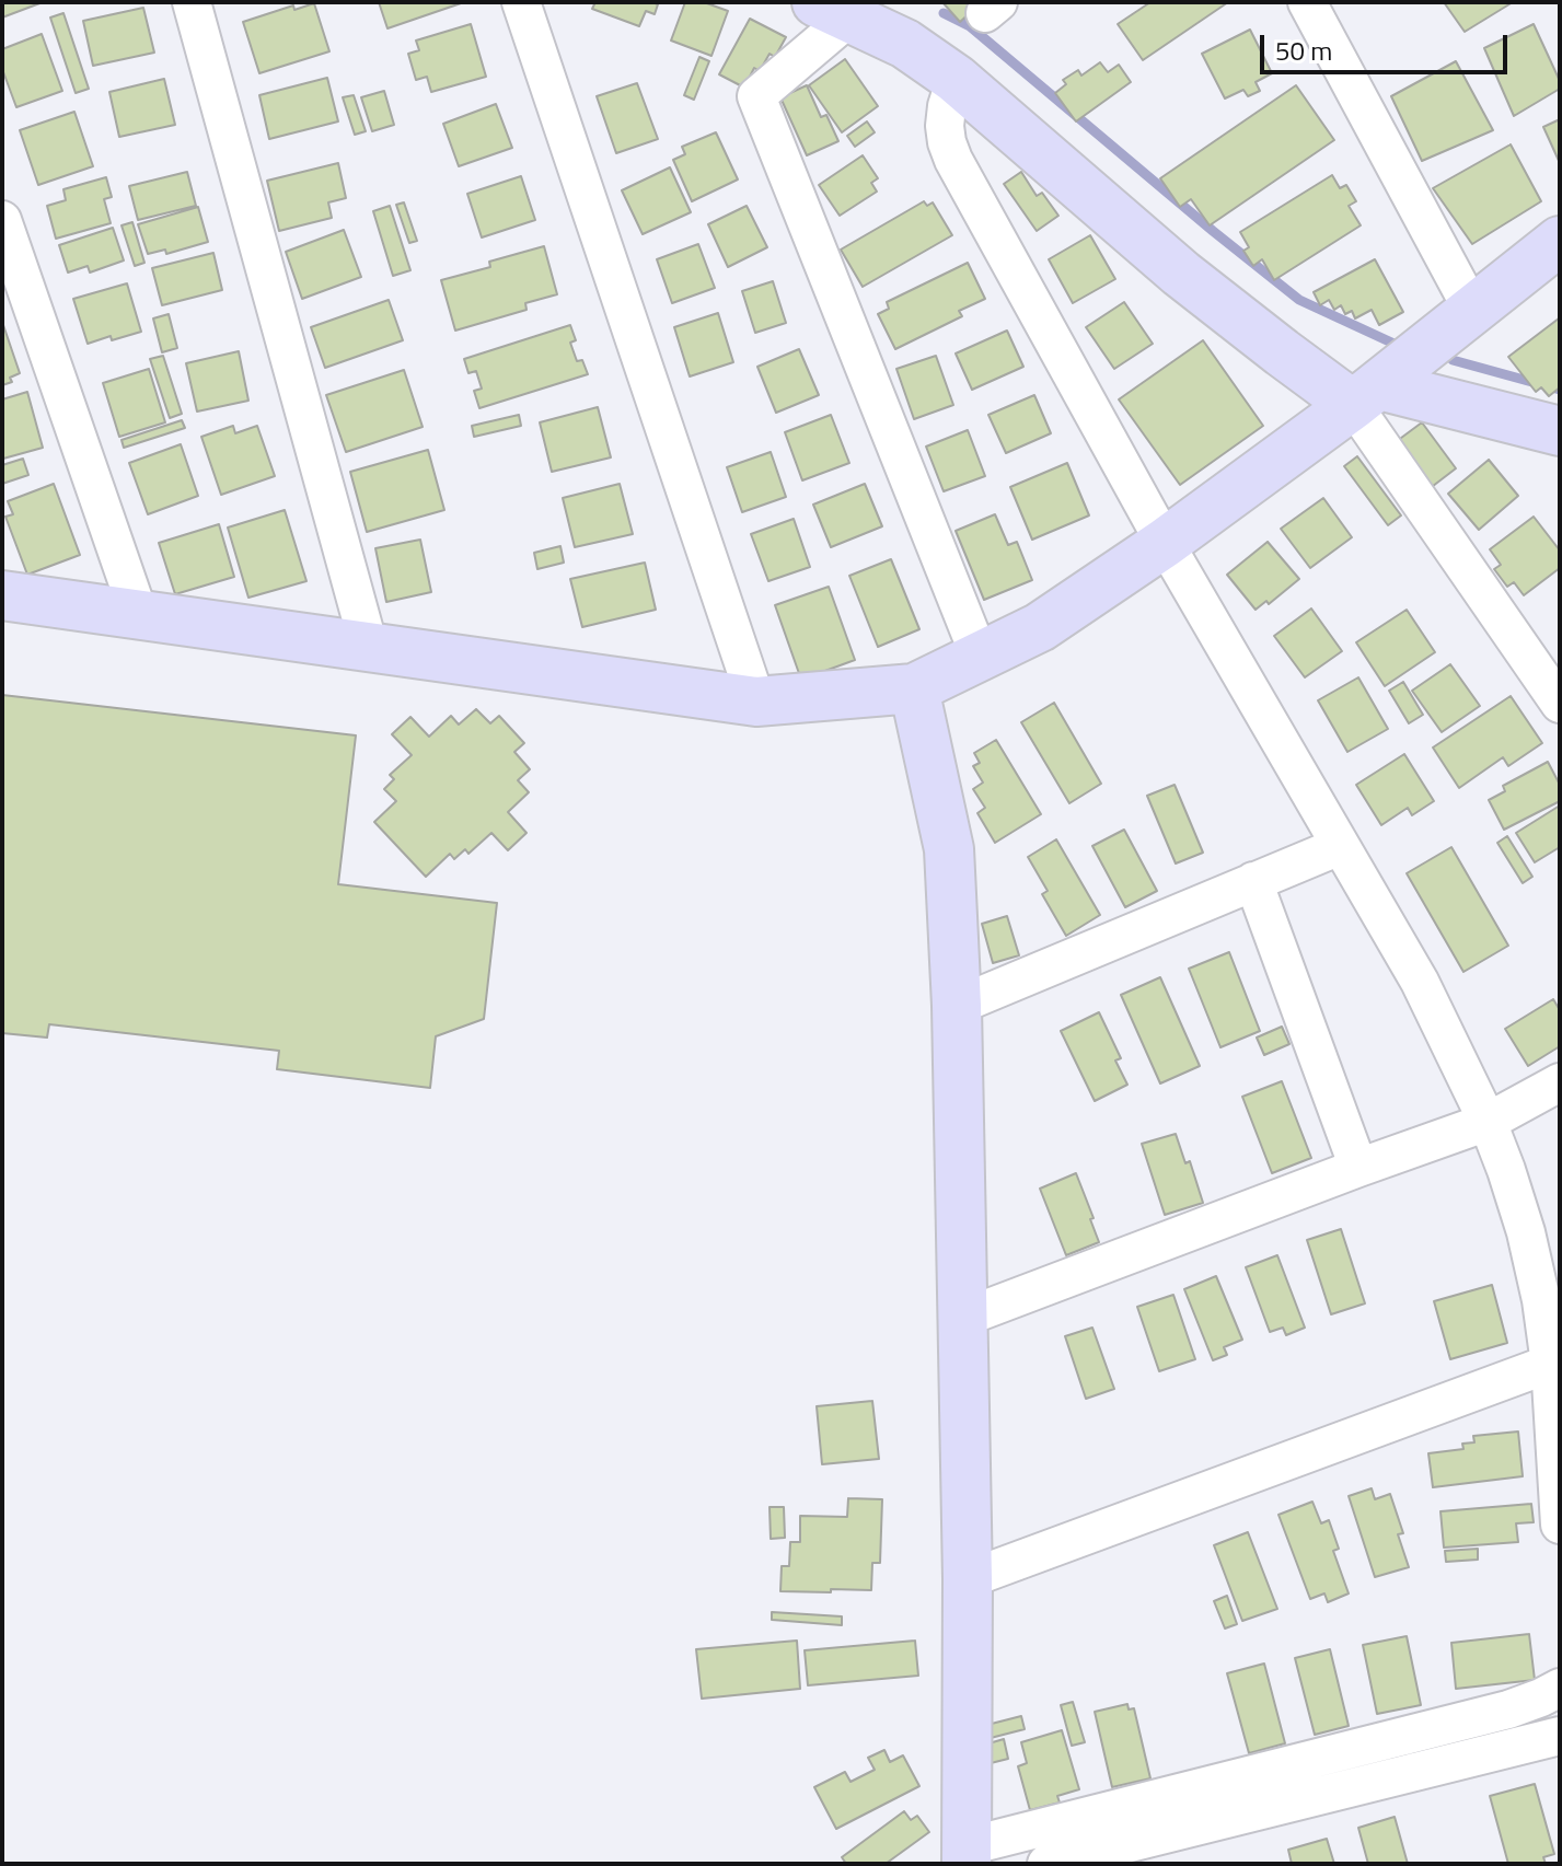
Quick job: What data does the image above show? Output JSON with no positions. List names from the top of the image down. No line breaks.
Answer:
{"scale_bar":"50 m"}
